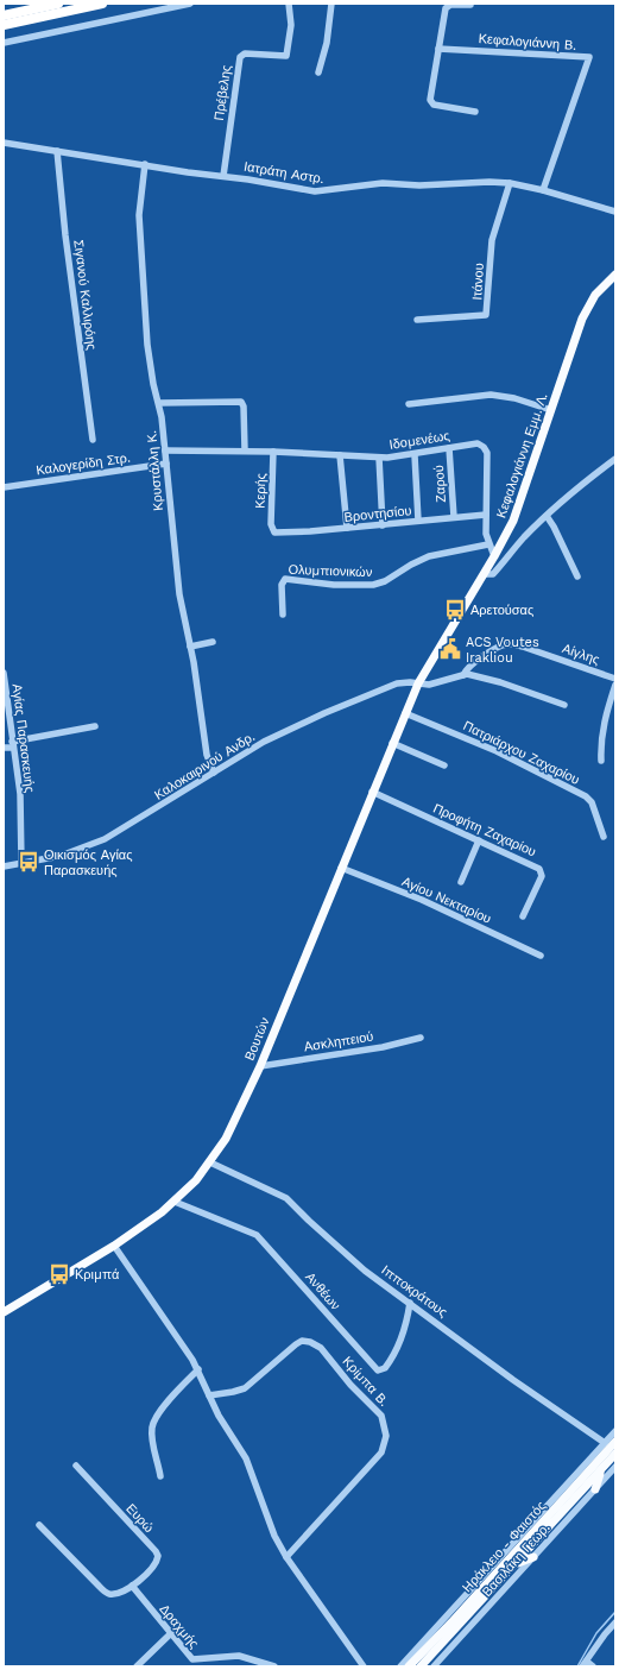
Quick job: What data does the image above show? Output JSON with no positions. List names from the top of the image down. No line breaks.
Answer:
{"streets":{"main road":["Κεφαλογιάννη Εμμ. Λ.","Βουτών","Ηράκλειο - Φαιστός"],"street":["Κεφαλογιάννη Β.","Πρέβελης","Ιατράτη Αστρ.","Ιτάνου","Σιγανού Καλλιρόης","Ιδομενέως","Καλογερίδη Στρ.","Κρυστάλλη Κ.","Ζαρού","Κερής","Βροντησίου","Ολυμπιονικών","Αίγλης","Αγίας Παρασκευής","Πατριάρχου Ζαχαρίου","Καλοκαιρινού Ανδρ.","Προφήτη Ζαχαρίου","Αγίου Νεκταρίου","Ασκληπειού","Ανθέων","Ιπποκράτους","Κρίμπα Β.","Ευρώ","Βασιλάκη Γεωρ.","Δραχμής"]},"crossings":[["Κεφαλογιάννη Β.","Ιατράτη Αστρ."],["Πρέβελης","Ιατράτη Αστρ."],["Ιατράτη Αστρ.","Ιτάνου"],["Ιατράτη Αστρ.","Σιγανού Καλλιρόης"],["Ιατράτη Αστρ.","Κρυστάλλη Κ."],["Ιδομενέως","Κεφαλογιάννη Εμμ. Λ."],["Ιδομενέως","Κρυστάλλη Κ."],["Ιδομενέως","Ζαρού"],["Ιδομενέως","Κερής"],["Ιδομενέως","Βροντησίου"],["Ιδομενέως","Ολυμπιονικών"],["Κεφαλογιάννη Εμμ. Λ.","Καλοκαιρινού Ανδρ."],["Κεφαλογιάννη Εμμ. Λ.","Βουτών"],["Καλογερίδη Στρ.","Κρυστάλλη Κ."],["Κρυστάλλη Κ.","Καλοκαιρινού Ανδρ."],["Ζαρού","Βροντησίου"],["Κερής","Βροντησίου"],["Αίγλης","Καλοκαιρινού Ανδρ."],["Αγίας Παρασκευής","Καλοκαιρινού Ανδρ."],["Πατριάρχου Ζαχαρίου","Βουτών"],["Καλοκαιρινού Ανδρ.","Βουτών"],["Προφήτη Ζαχαρίου","Βουτών"],["Αγίου Νεκταρίου","Βουτών"],["Βουτών","Ασκληπειού"],["Βουτών","Ανθέων"],["Βουτών","Ιπποκράτους"],["Ανθέων","Ιπποκράτους"],["Ιπποκράτους","Βασιλάκη Γεωρ."],["Ευρώ","Δραχμής"]],"places":{"bus stop":["Αρετούσας","Οικισμός Αγίας Παρασκευής","Κριμπά"],"public building":["ACS Voutes Irakliou"]}}
